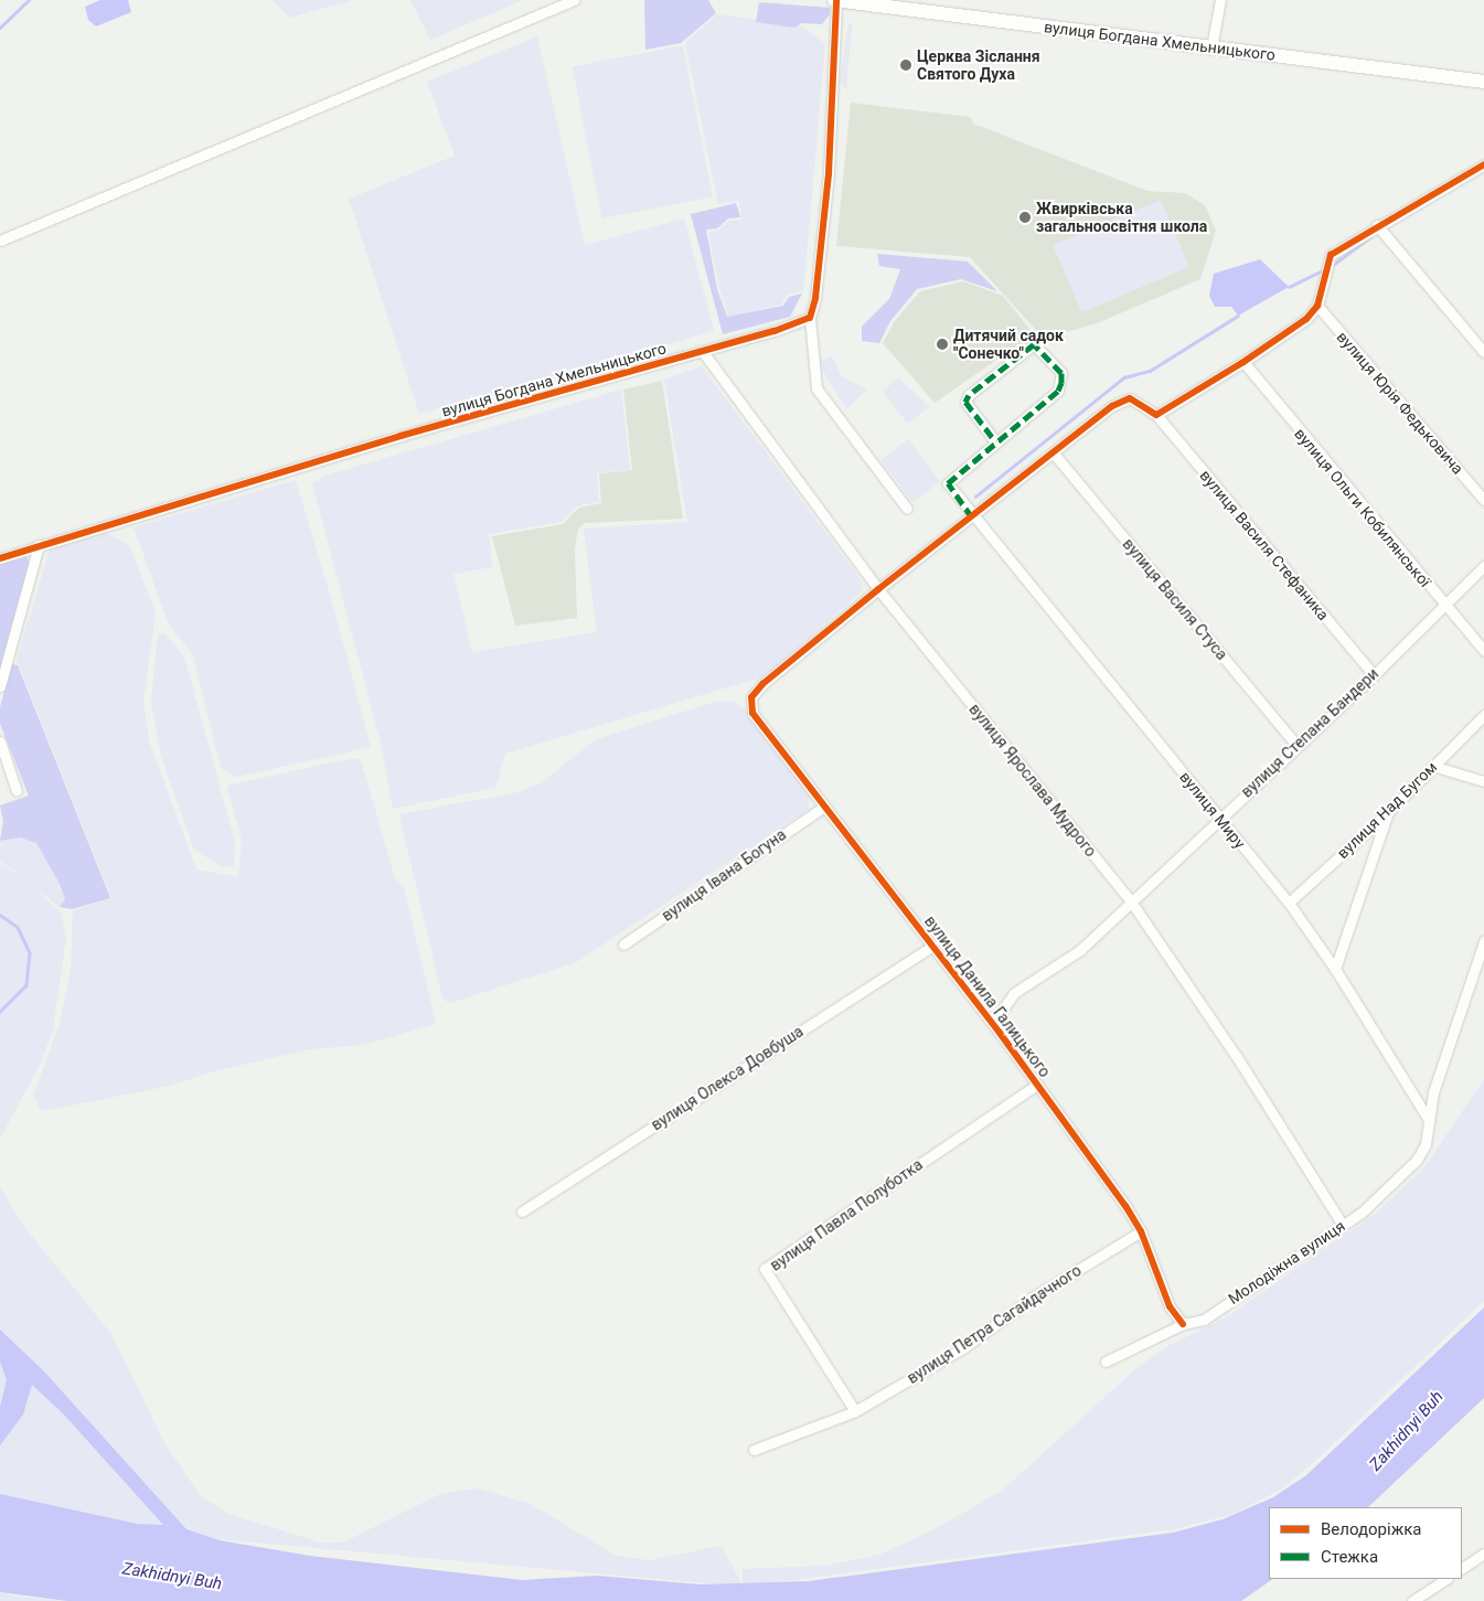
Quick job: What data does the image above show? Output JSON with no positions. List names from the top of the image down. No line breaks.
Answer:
{"streets":{"street":["вулиця Богдана Хмельницького","вулиця Юрія Федьковича","вулиця Ольги Кобилянської","вулиця Василя Стефаника","вулиця Василя Стуса","вулиця Степана Бандери","вулиця Ярослава Мудрого","вулиця Миру","вулиця Над Бугом","вулиця Івана Богуна","вулиця Данила Галицького","вулиця Олекса Довбуша","вулиця Павла Полуботка","Молодіжна вулиця","вулиця Петра Сагайдачного"]},"crossings":[["вулиця Богдана Хмельницького","вулиця Ярослава Мудрого"],["вулиця Ольги Кобилянської","вулиця Степана Бандери"],["вулиця Василя Стефаника","вулиця Василя Стуса"],["вулиця Василя Стефаника","вулиця Степана Бандери"],["вулиця Василя Стефаника","вулиця Ярослава Мудрого"],["вулиця Василя Стефаника","вулиця Миру"],["вулиця Василя Стефаника","вулиця Данила Галицького"],["вулиця Василя Стуса","вулиця Степана Бандери"],["вулиця Степана Бандери","вулиця Ярослава Мудрого"],["вулиця Степана Бандери","вулиця Миру"],["вулиця Степана Бандери","вулиця Данила Галицького"],["вулиця Ярослава Мудрого","Молодіжна вулиця"],["вулиця Миру","вулиця Над Бугом"],["вулиця Миру","Молодіжна вулиця"],["вулиця Івана Богуна","вулиця Данила Галицького"],["вулиця Данила Галицького","вулиця Олекса Довбуша"],["вулиця Данила Галицького","вулиця Павла Полуботка"],["вулиця Данила Галицького","Молодіжна вулиця"],["вулиця Данила Галицького","вулиця Петра Сагайдачного"],["вулиця Павла Полуботка","вулиця Петра Сагайдачного"]],"water":["Zakhidnyi Buh"],"places":["Церква Зіслання Святого Духа","Жвирківська загальноосвітня школа","Дитячий садок \"Сонечко\""],"legend":["Велодоріжка","Стежка"]}
